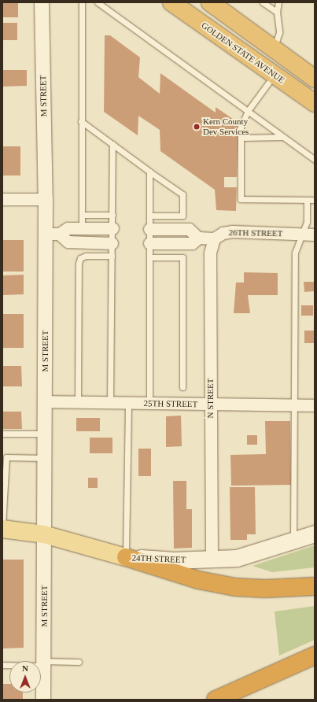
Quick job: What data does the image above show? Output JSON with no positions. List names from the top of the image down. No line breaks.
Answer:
{"streets":{"highway":["GOLDEN STATE AVENUE"],"main road":["24TH STREET"],"street":["M STREET","26TH STREET","N STREET","25TH STREET"]},"crossings":[["M STREET","25TH STREET"],["M STREET","24TH STREET"],["26TH STREET","N STREET"],["N STREET","25TH STREET"],["N STREET","24TH STREET"]],"places":["Kern County Dev Services"],"north":"top"}
